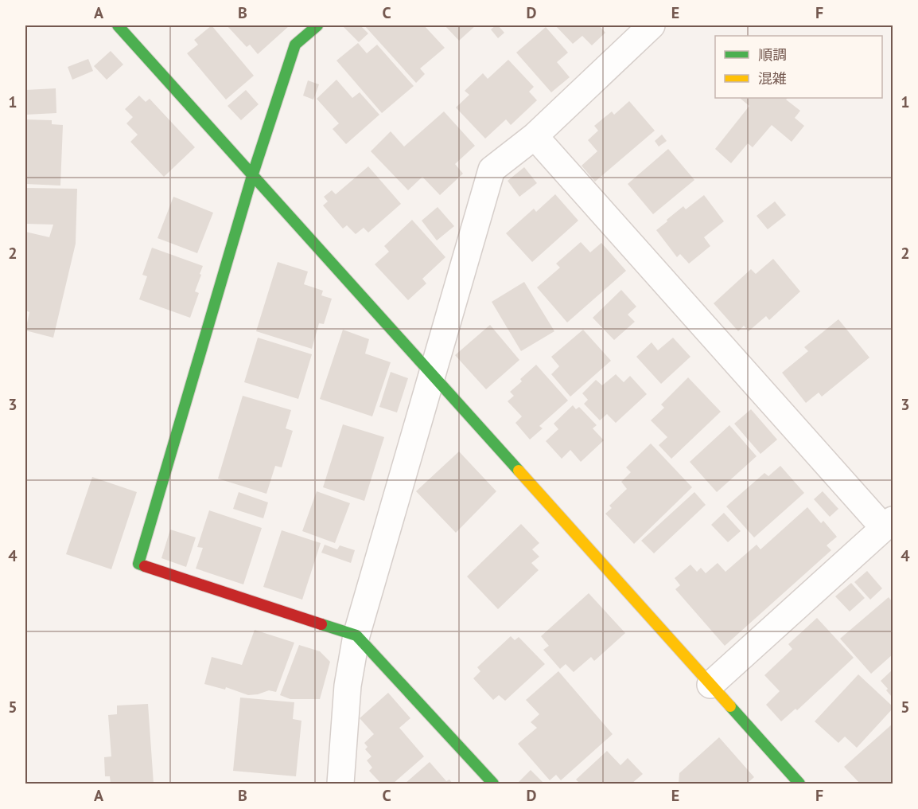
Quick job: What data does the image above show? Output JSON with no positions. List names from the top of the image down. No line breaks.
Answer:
{"legend":["順調","混雑"],"grid":{"columns":["A","B","C","D","E","F"],"rows":["1","2","3","4","5"]}}
